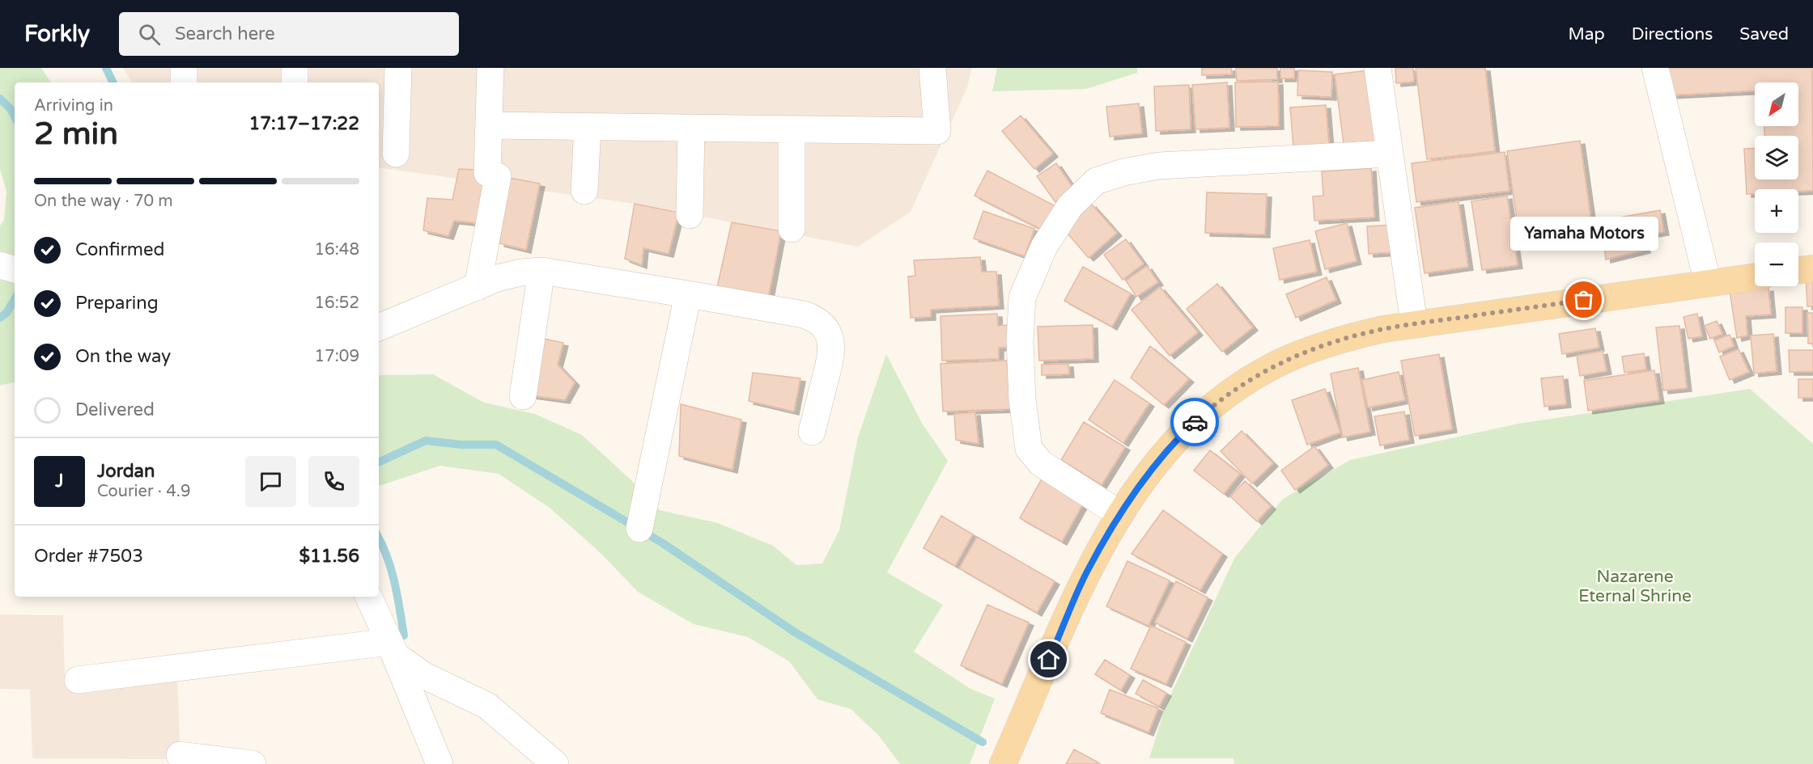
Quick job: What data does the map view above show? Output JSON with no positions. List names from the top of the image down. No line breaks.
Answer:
{"parks":["Nazarene Eternal Shrine"],"places":["Yamaha Motors"],"north":"bottom left","page":{"header":"Forkly","search":"Search here","nav":["Map","Directions","Saved"],"map_buttons":["+","−"],"heading":["2 min","Arriving in","17:17–17:22"],"panel":["Jordan","Courier · 4.9","Order #7503","$11.56"],"bar":"On the way · 70 m","bubble":"Yamaha Motors","list":[["Confirmed","16:48"],["Preparing","16:52"],["On the way","17:09"],"Delivered"],"round":"J"}}
